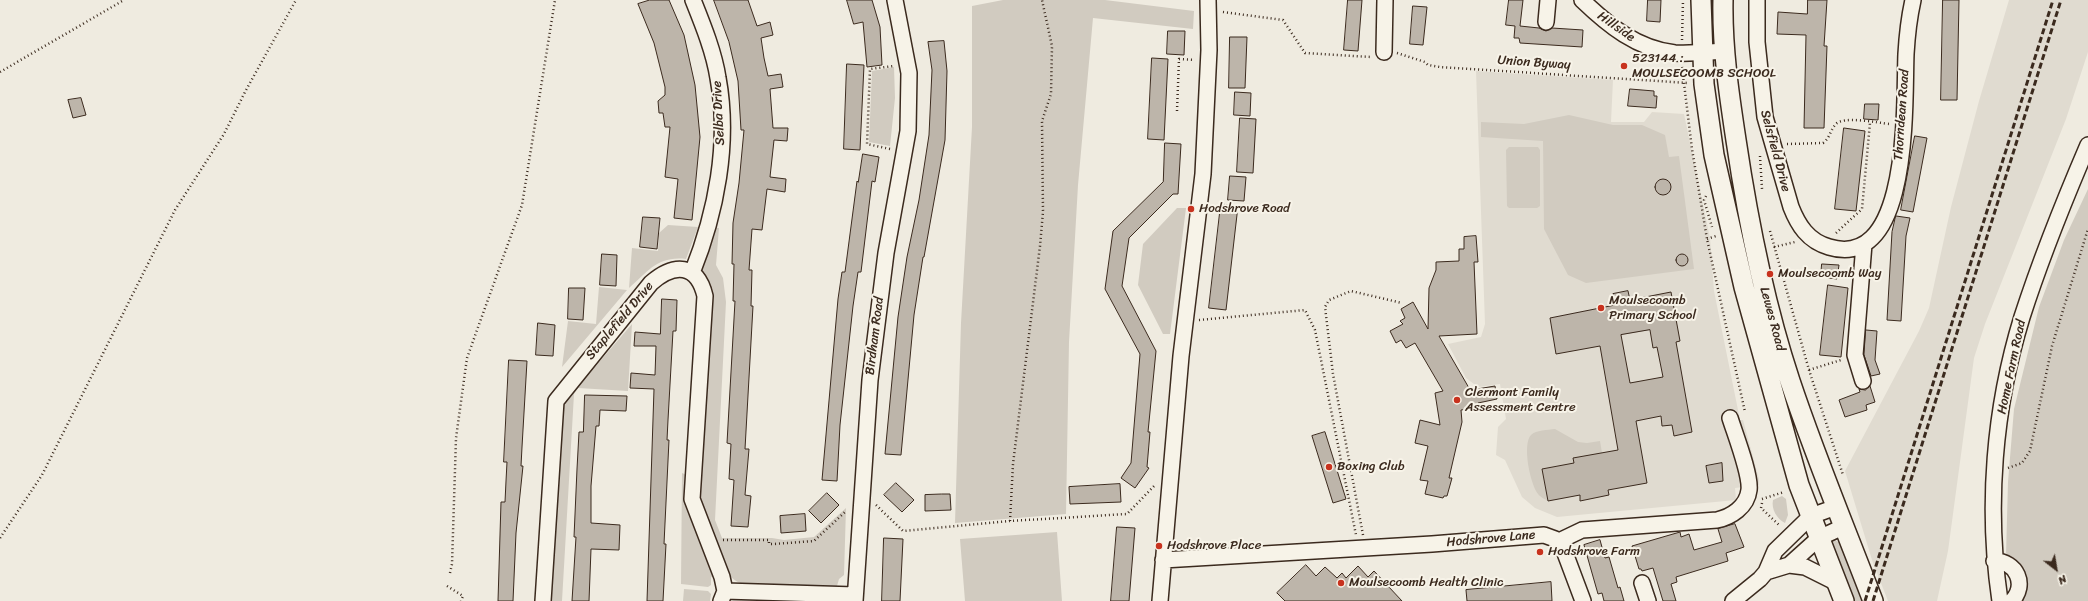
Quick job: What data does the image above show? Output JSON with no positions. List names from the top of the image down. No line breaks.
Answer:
{"streets":{"main road":["Lewes Road"],"street":["Hillside","Selba Drive","Thorndean Road","Selsfield Drive","Staplefield Drive","Birdham Road","Home Farm Road","Hodshrove Lane"],"path":["Union Byway"]},"crossings":[["Hillside","Lewes Road"],["Selba Drive","Staplefield Drive"],["Thorndean Road","Selsfield Drive"]],"places":["523144 : MOULSECOOMB SCHOOL","Hodshrove Road","Moulsecoomb Way","Moulsecoomb Primary School","Clermont Family Assessment Centre","Boxing Club","Hodshrove Place","Hodshrove Farm","Moulsecoomb Health Clinic"],"north":"bottom right"}
